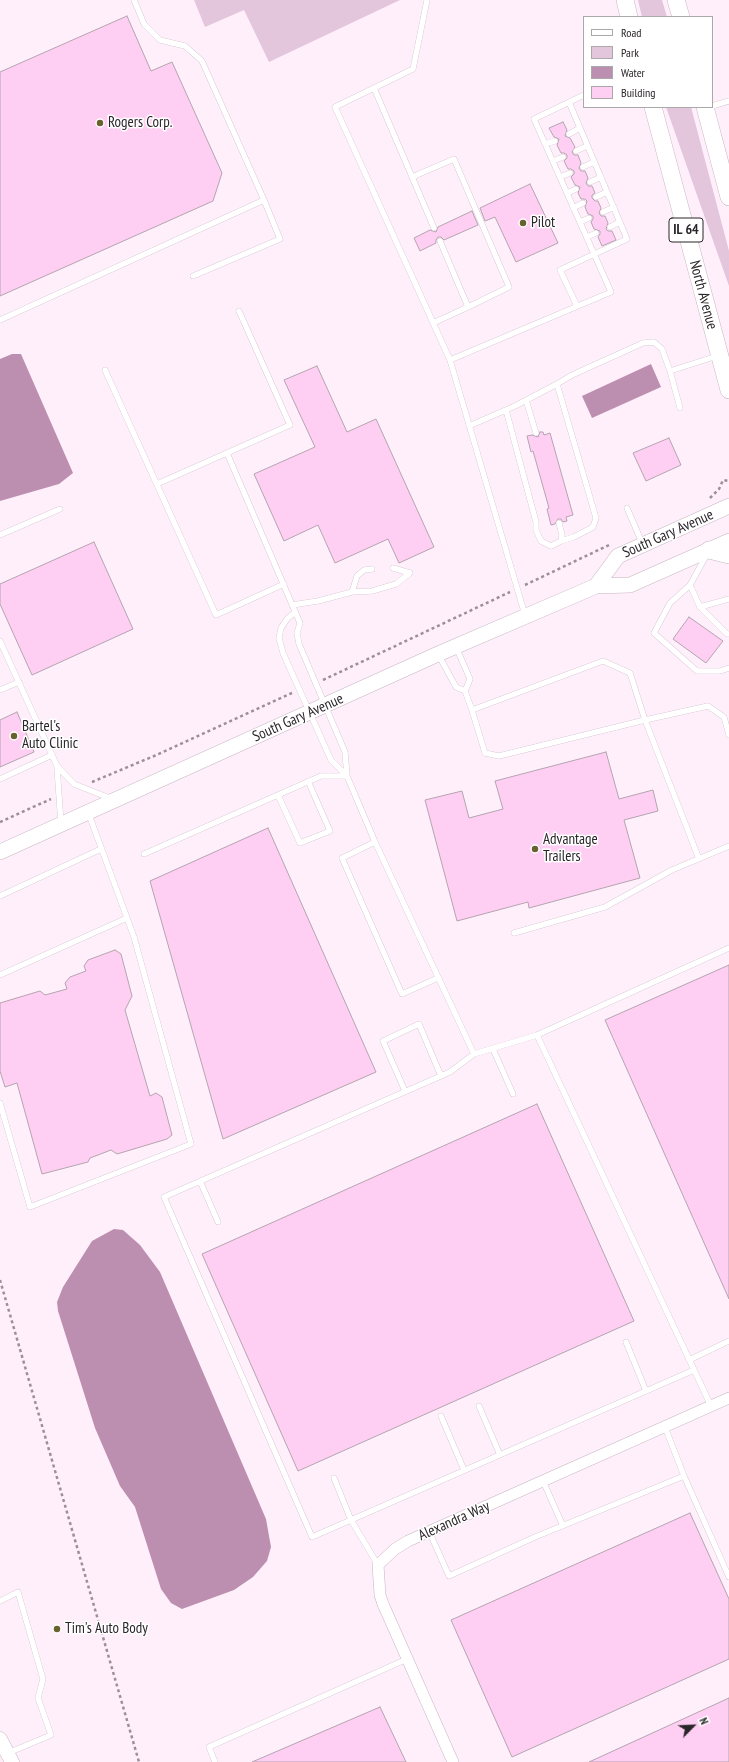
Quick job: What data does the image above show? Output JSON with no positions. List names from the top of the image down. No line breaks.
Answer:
{"streets":{"main road":["IL 64","North Avenue","South Gary Avenue"],"street":["Alexandra Way"]},"places":["Rogers Corp.","Pilot","Bartel's Auto Clinic","Advantage Trailers","Tim's Auto Body"],"legend":["Road","Park","Water","Building"],"north":"top right"}
